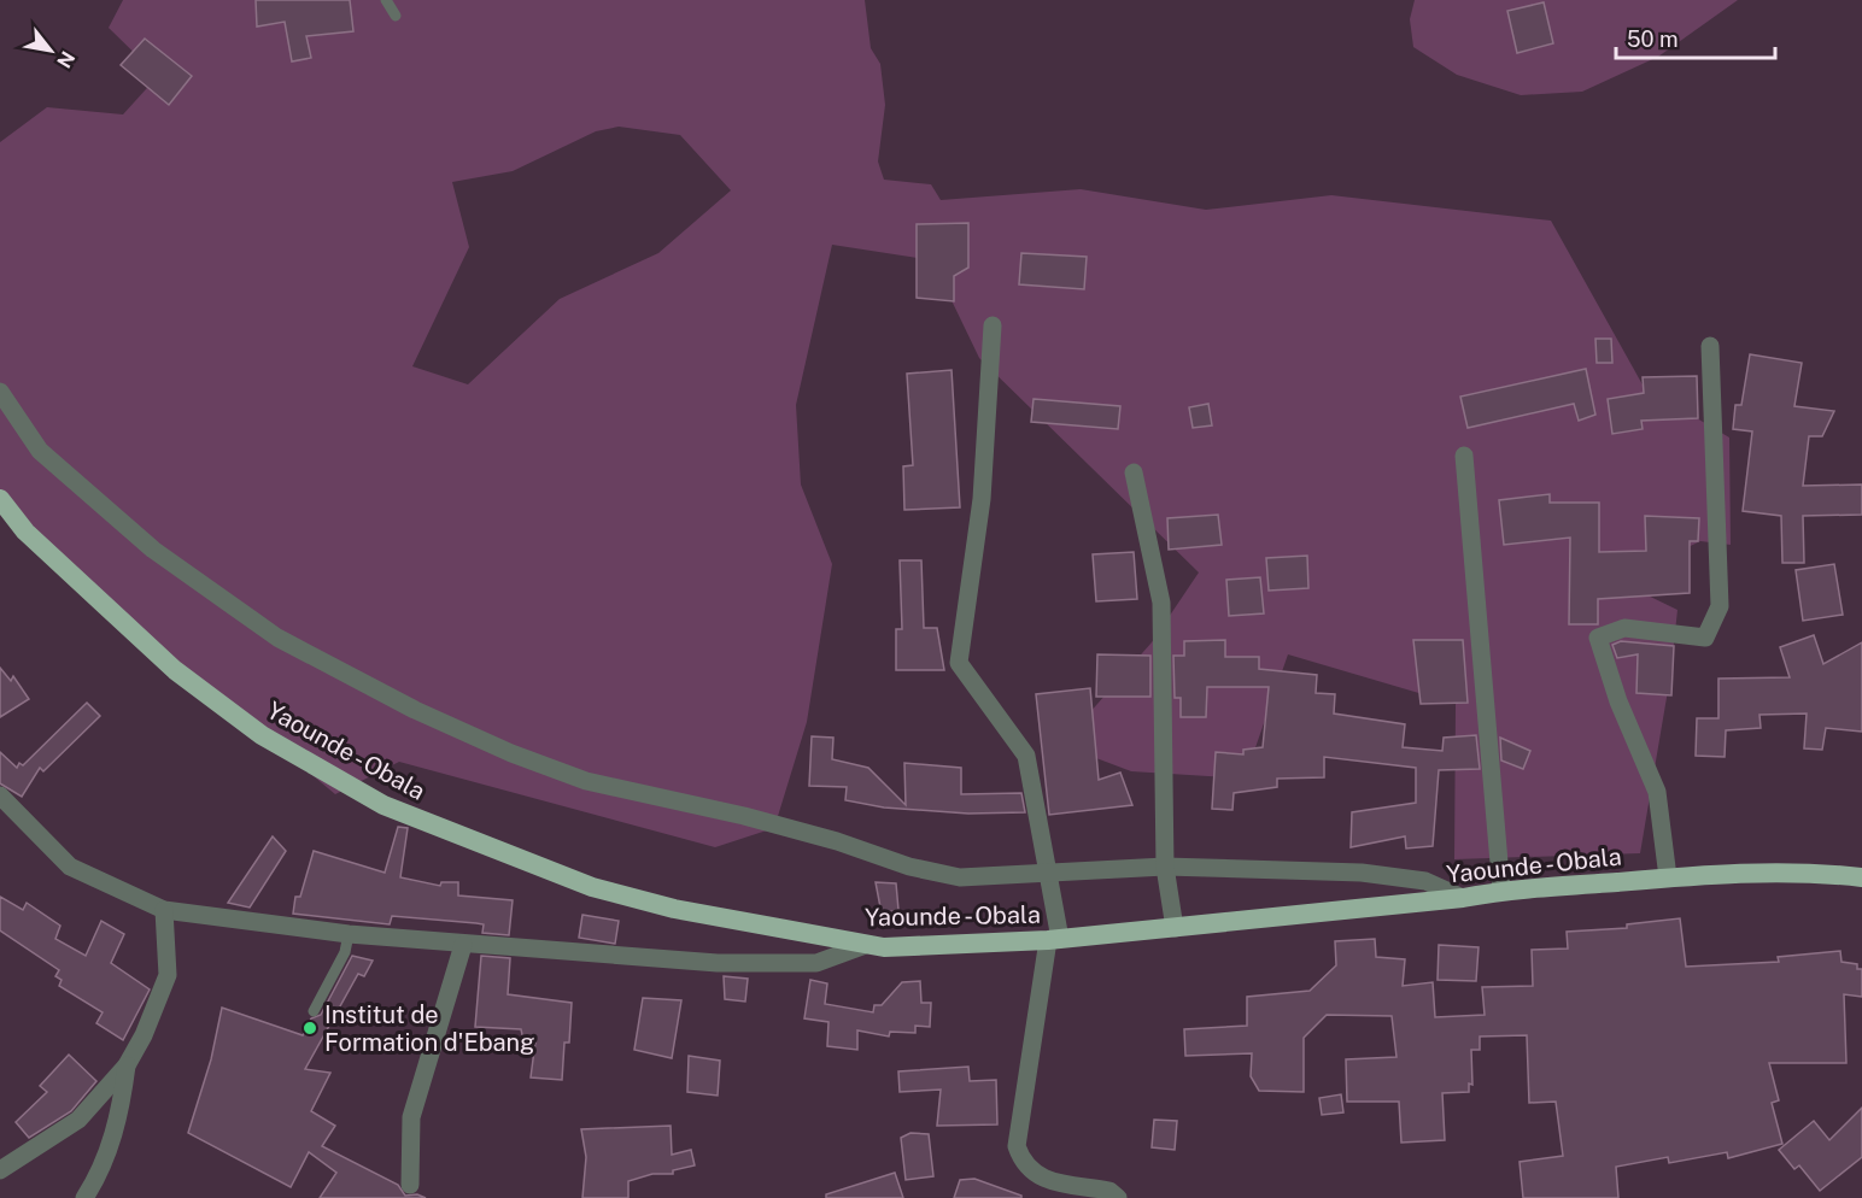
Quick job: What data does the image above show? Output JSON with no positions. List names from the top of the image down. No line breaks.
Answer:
{"streets":{"highway":["Yaounde - Obala"]},"places":["Institut de Formation d'Ebang"],"scale_bar":"50 m","north":"bottom right"}
